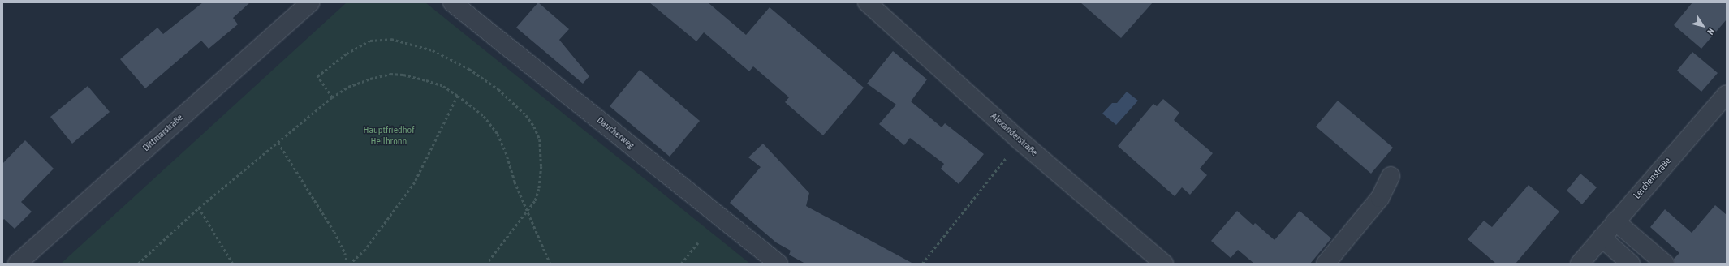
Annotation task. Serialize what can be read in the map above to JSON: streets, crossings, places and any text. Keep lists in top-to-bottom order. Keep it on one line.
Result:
{"streets":{"street":["Dittmarstraße","Daucherweg","Alexanderstraße","Lerchenstraße"]},"parks":["Hauptfriedhof Heilbronn"],"north":"bottom right"}
